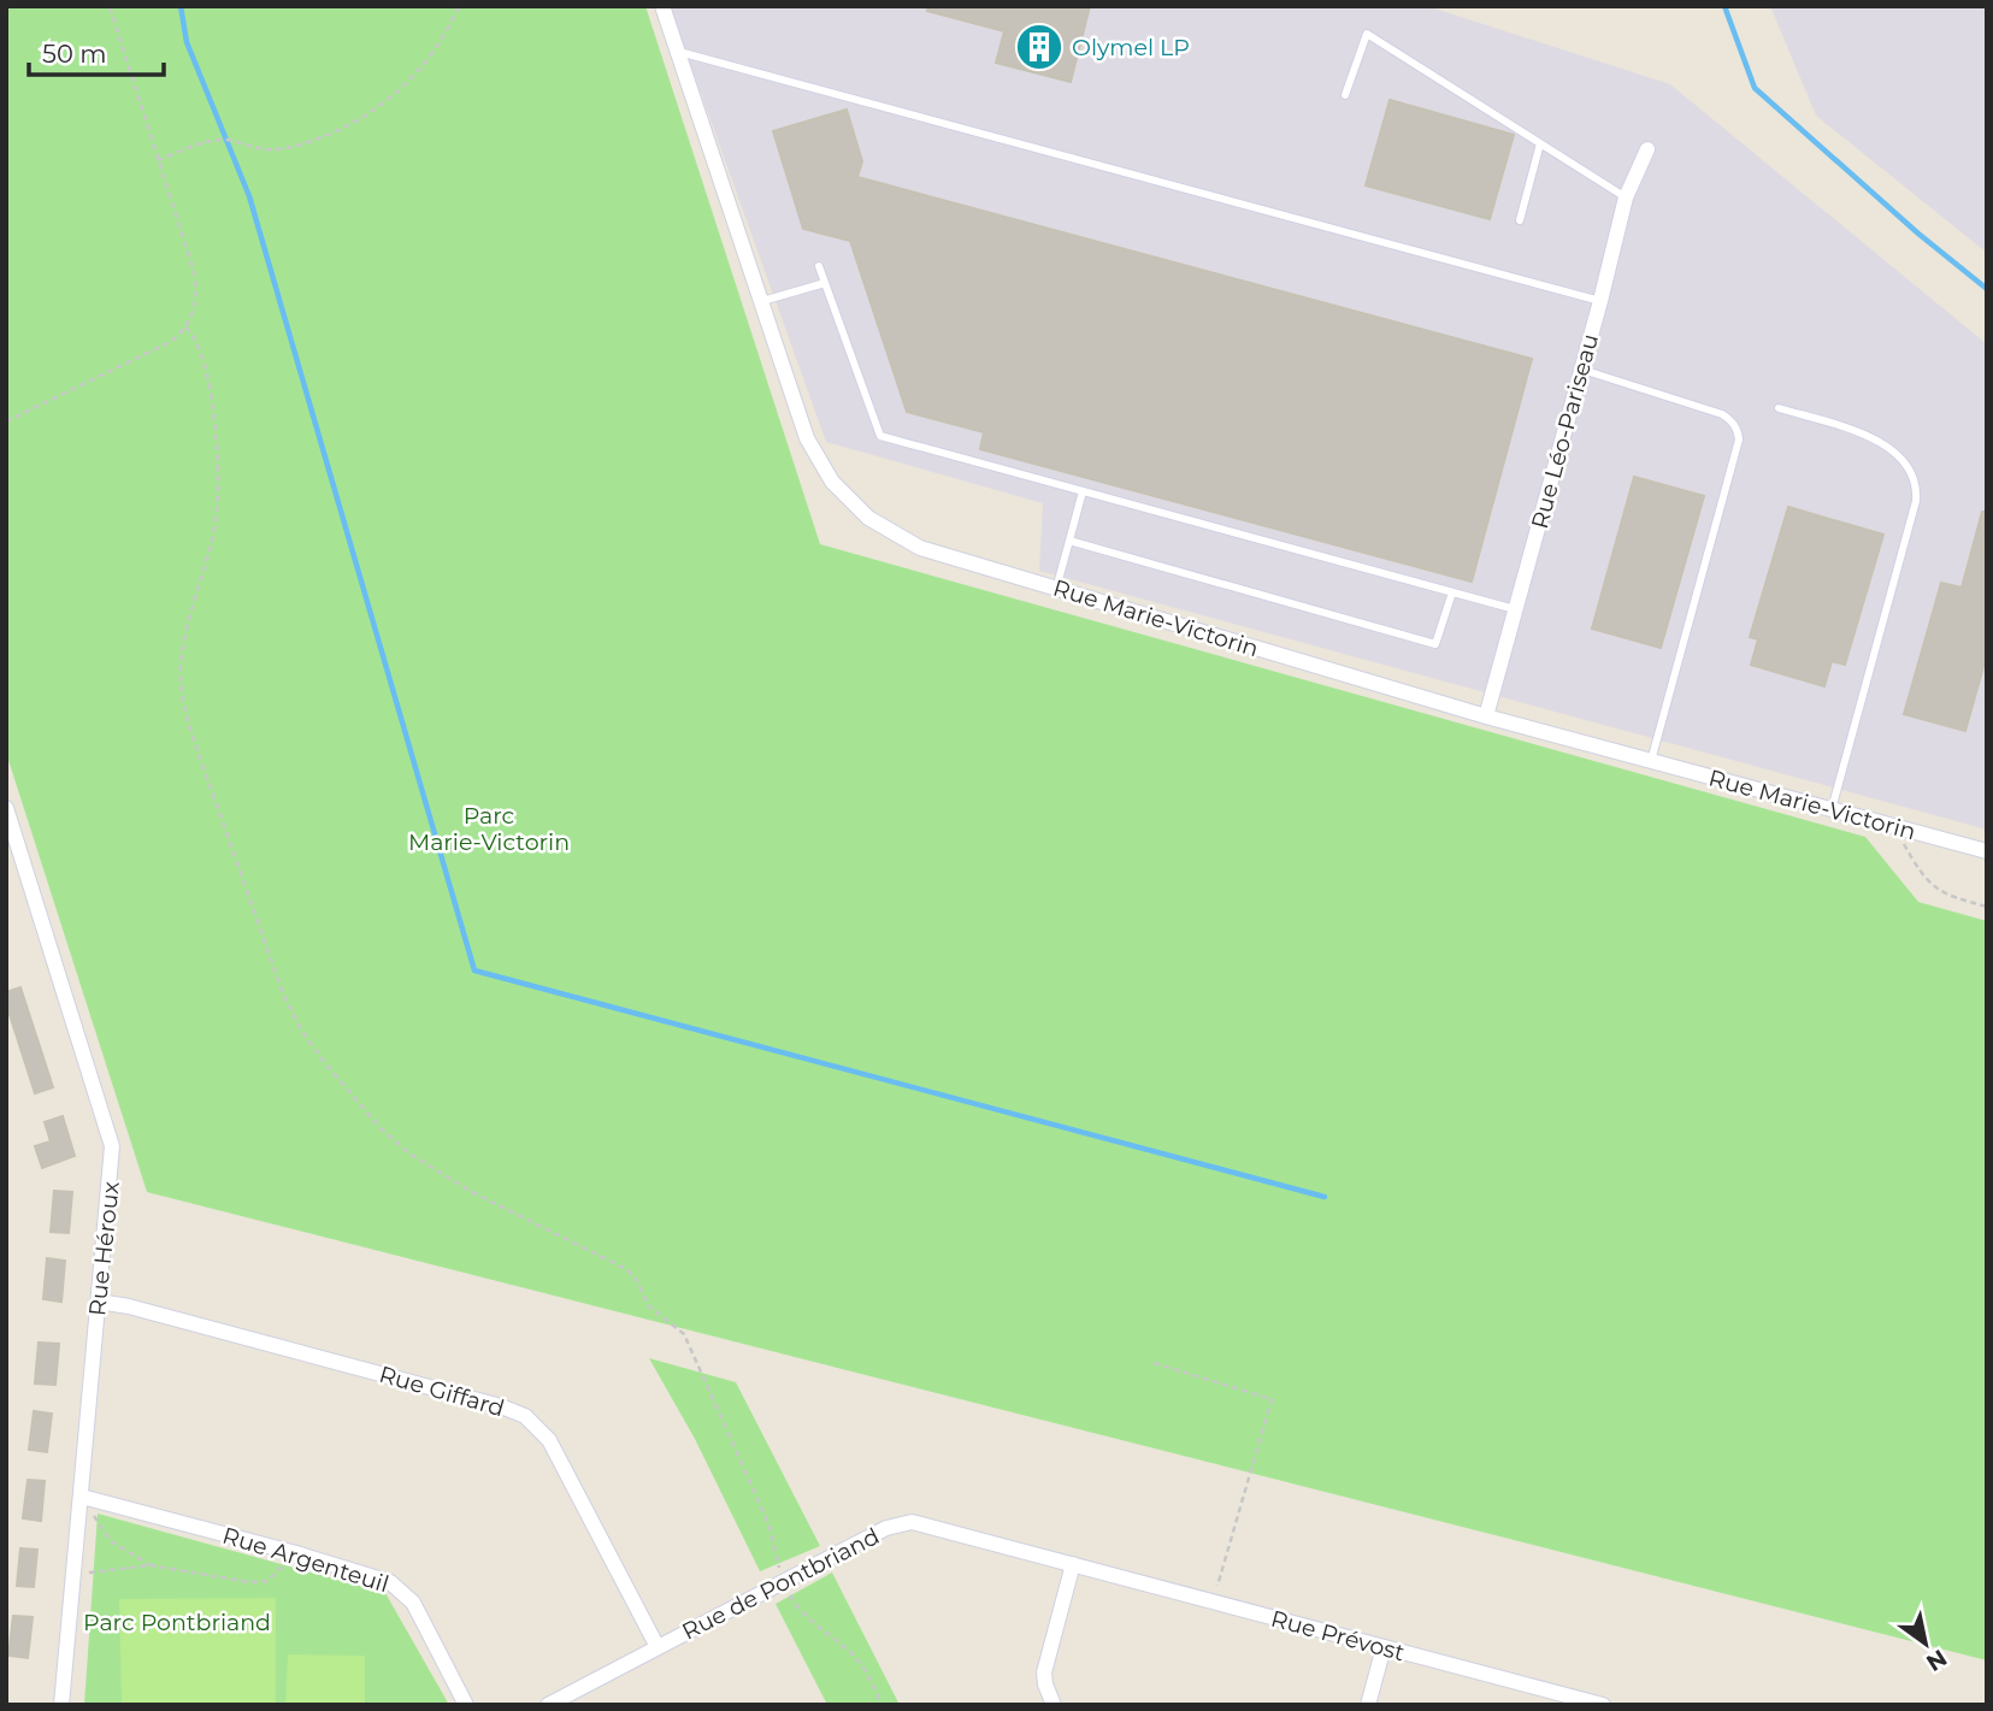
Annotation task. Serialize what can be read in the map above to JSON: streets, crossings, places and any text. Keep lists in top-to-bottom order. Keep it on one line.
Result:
{"streets":{"street":["Rue Léo-Pariseau","Rue Marie-Victorin","Rue Héroux","Rue Giffard","Rue Argenteuil","Rue de Pontbriand","Rue Prévost"]},"crossings":[["Rue Léo-Pariseau","Rue Marie-Victorin"],["Rue Héroux","Rue Giffard"],["Rue Héroux","Rue Argenteuil"],["Rue Giffard","Rue de Pontbriand"],["Rue de Pontbriand","Rue Prévost"]],"parks":["Parc Marie-Victorin","Parc Pontbriand"],"places":{"building":["Olymel LP"]},"scale_bar":"50 m","north":"bottom right"}
